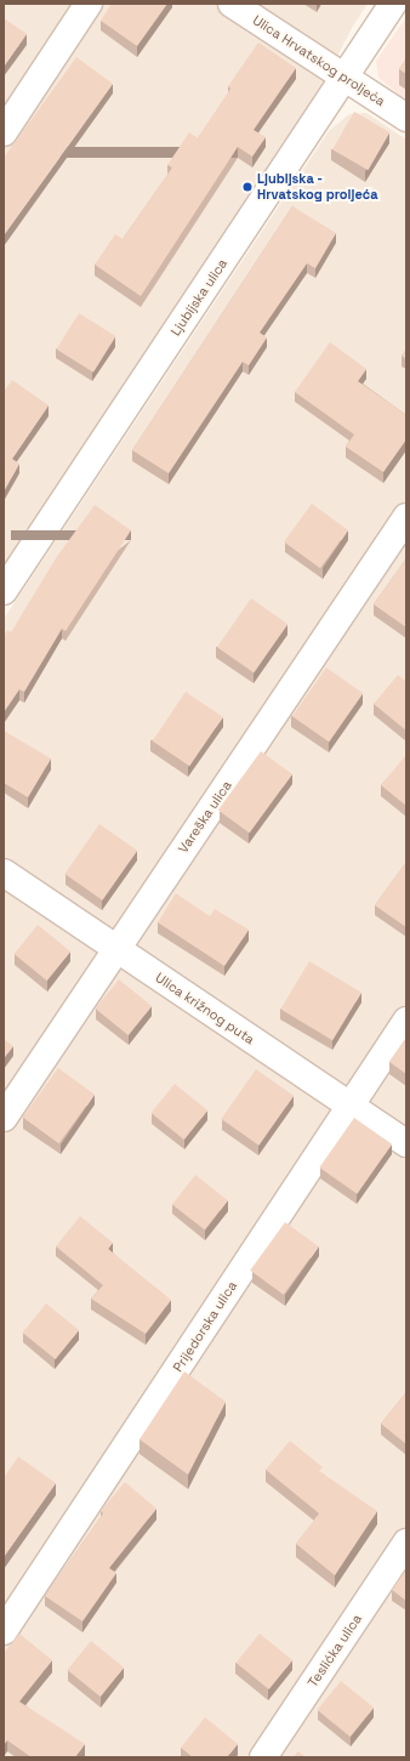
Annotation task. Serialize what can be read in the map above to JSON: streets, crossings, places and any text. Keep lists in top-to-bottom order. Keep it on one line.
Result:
{"streets":{"street":["Ulica Hrvatskog proljeća","Ljubijska ulica","Vareška ulica","Ulica križnog puta","Prijedorska ulica","Teslićka ulica"]},"crossings":[["Ulica Hrvatskog proljeća","Ljubijska ulica"],["Vareška ulica","Ulica križnog puta"],["Ulica križnog puta","Prijedorska ulica"]],"places":["Ljubijska - Hrvatskog proljeća"]}
